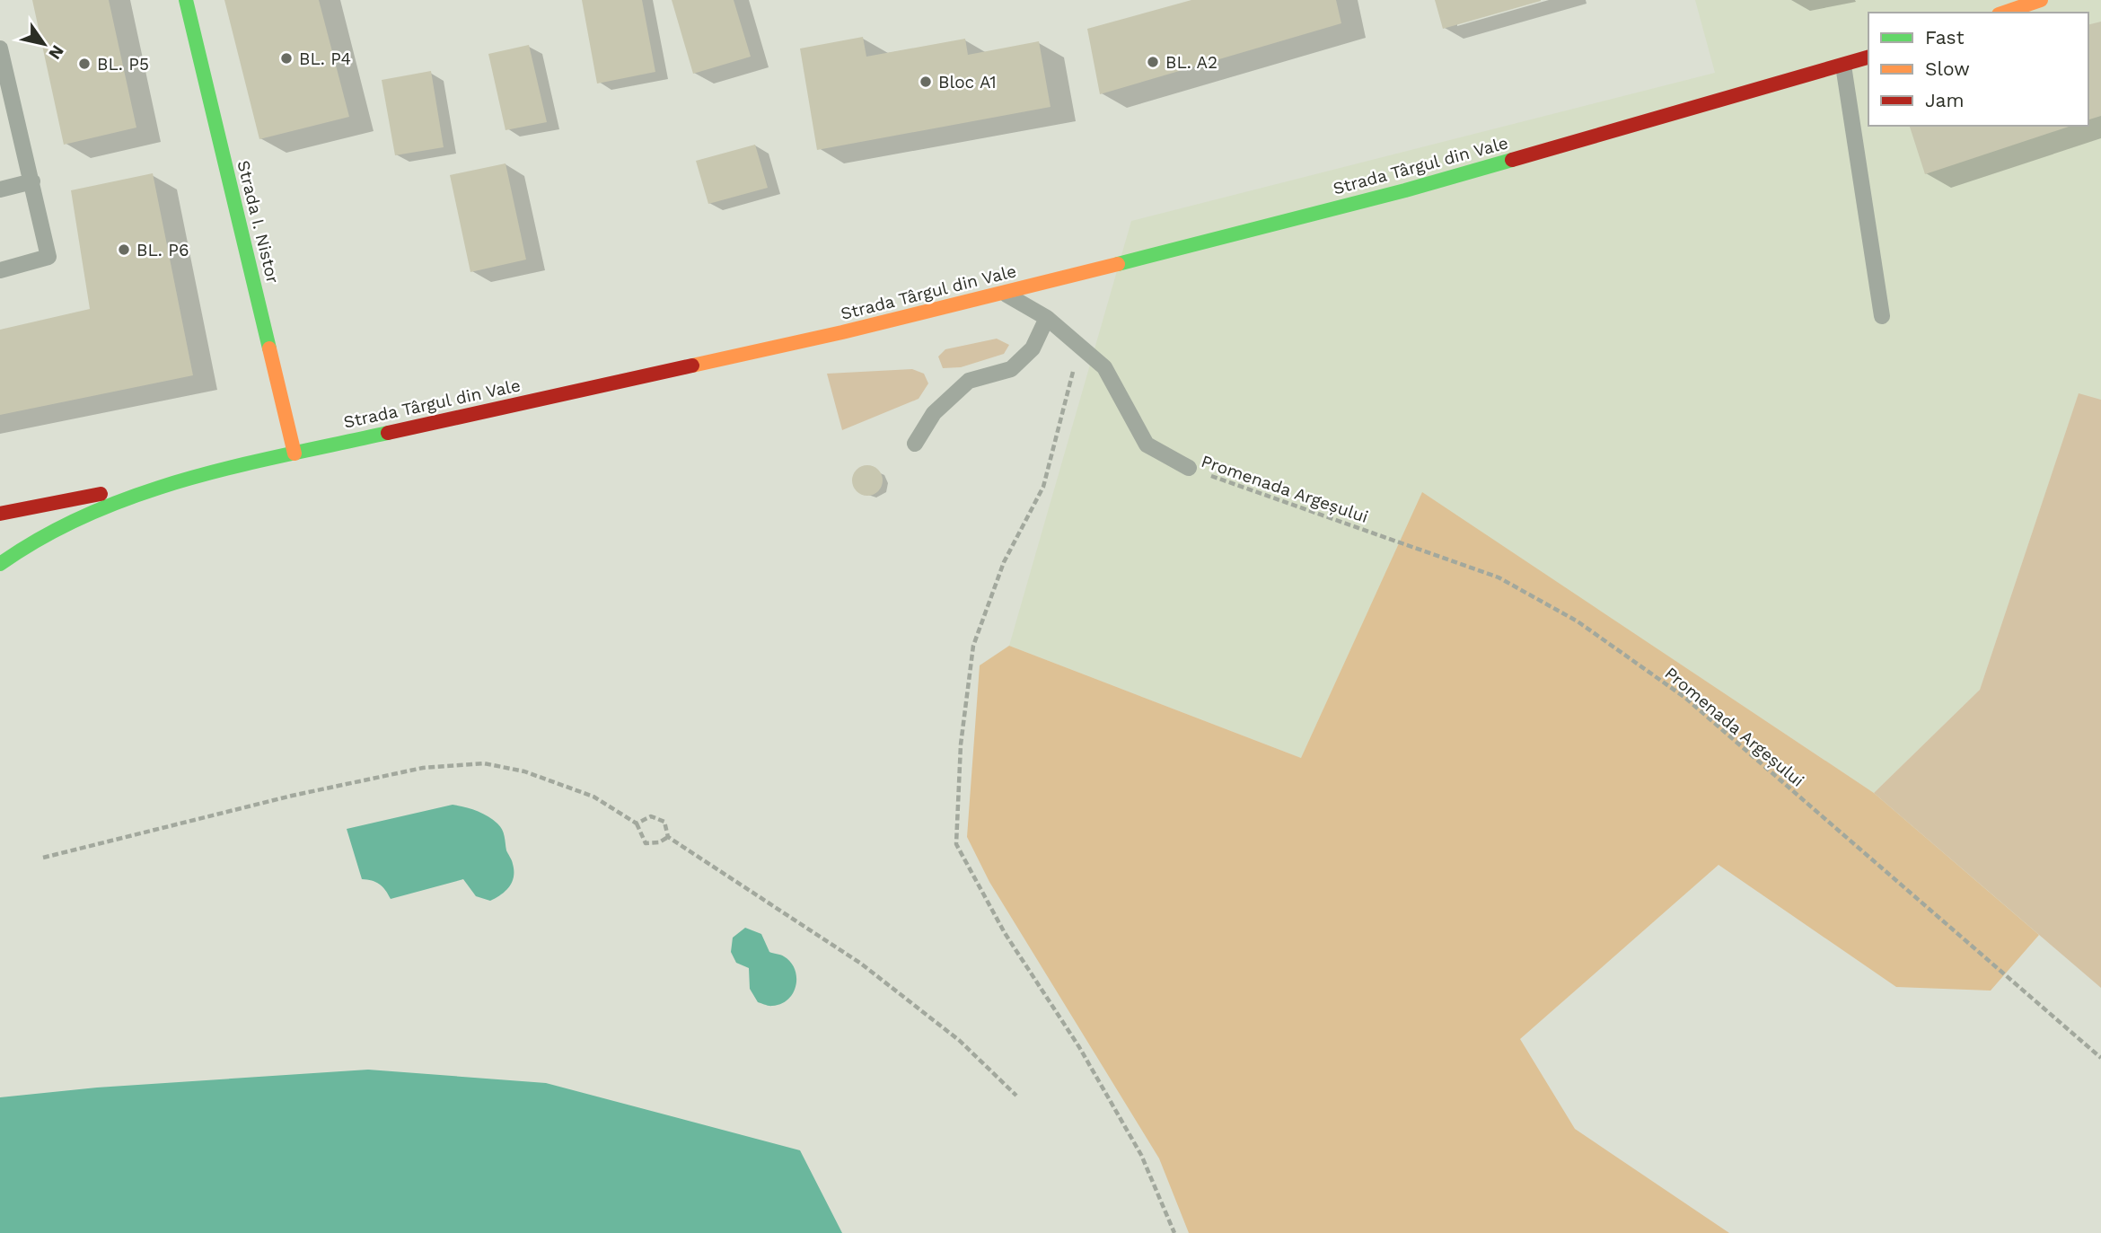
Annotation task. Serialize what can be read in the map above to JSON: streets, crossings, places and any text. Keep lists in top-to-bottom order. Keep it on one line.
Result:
{"streets":{"street":["Strada Târgul din Vale","Strada I. Nistor"],"path":["Promenada Argeșului"]},"crossings":[["Strada Târgul din Vale","Strada I. Nistor"]],"places":["BL. P4","BL. A2","BL. P5","Bloc A1","BL. P6"],"legend":["Fast","Slow","Jam"],"north":"bottom right"}
